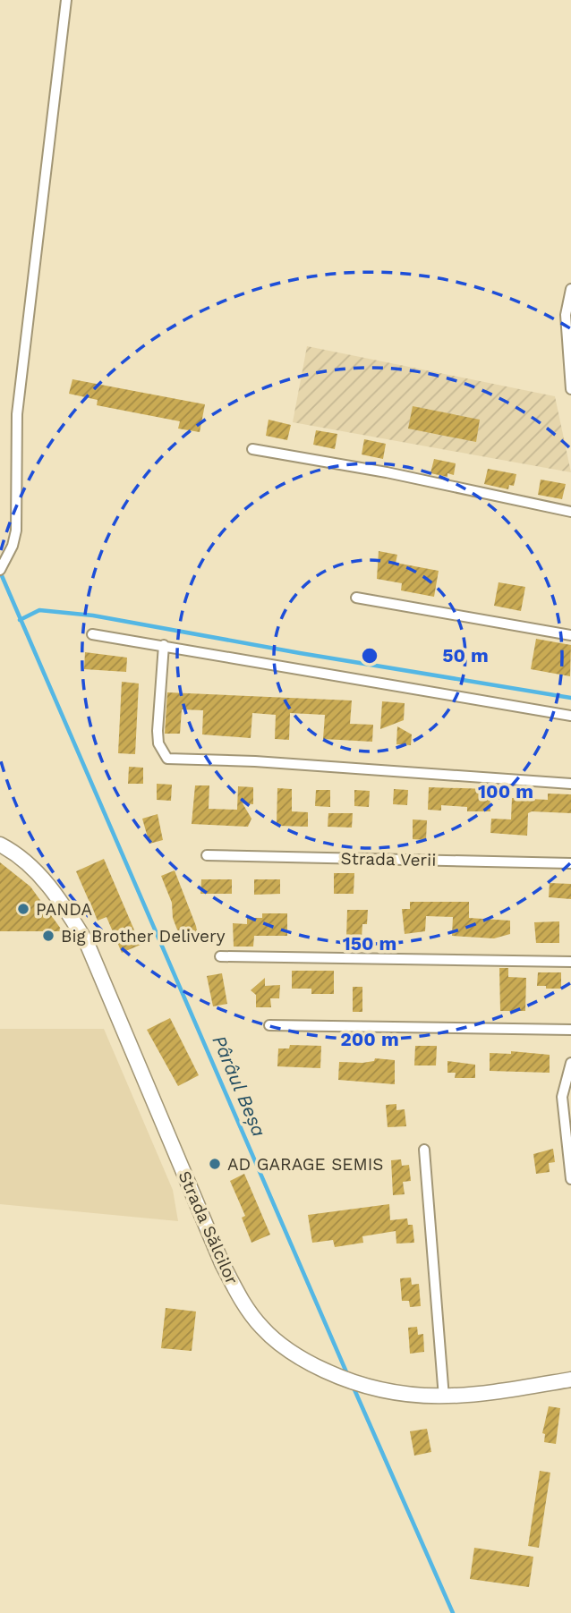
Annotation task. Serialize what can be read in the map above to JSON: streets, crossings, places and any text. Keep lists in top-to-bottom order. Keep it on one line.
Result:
{"streets":{"main road":["Strada Sălcilor"],"street":["Strada Verii"]},"water":["Pârâul Beșa"],"places":["PANDA","Big Brother Delivery","AD GARAGE SEMIS"],"rings":["50 m","100 m","150 m","200 m"]}
